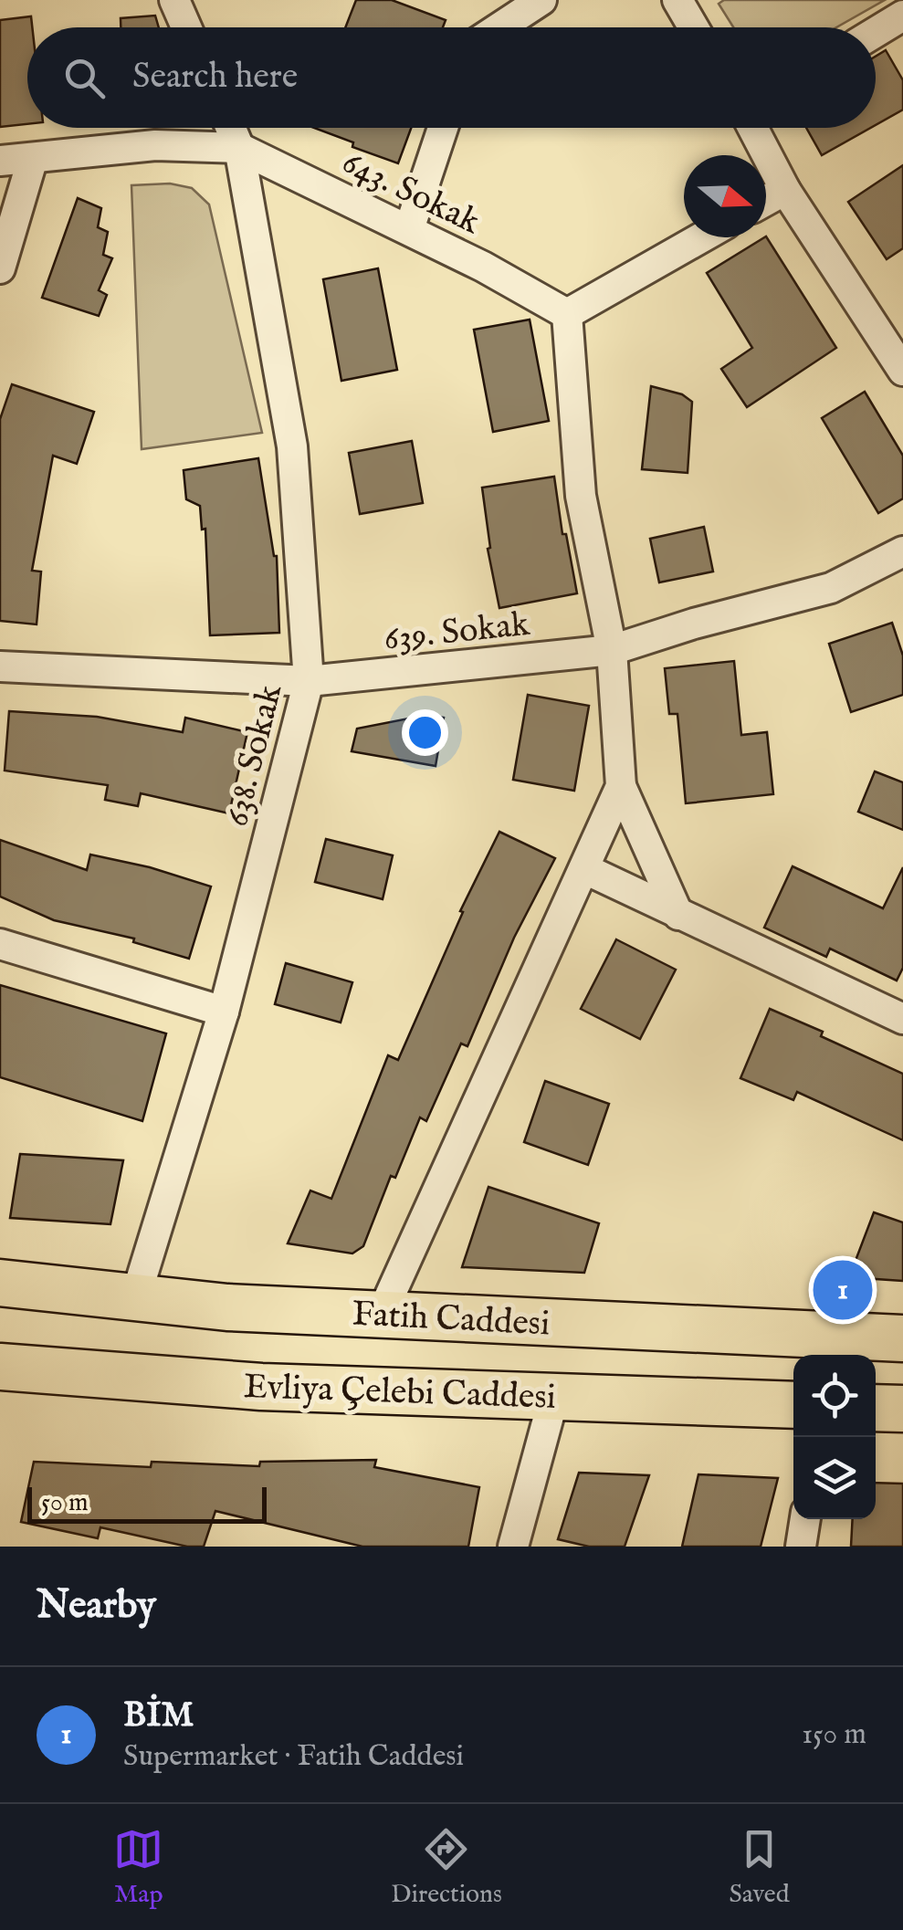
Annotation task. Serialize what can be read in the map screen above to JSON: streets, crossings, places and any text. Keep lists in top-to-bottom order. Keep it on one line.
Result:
{"streets":{"main road":["Fatih Caddesi","Evliya Çelebi Caddesi"],"street":["643. Sokak","639. Sokak","638. Sokak"]},"crossings":[["643. Sokak","638. Sokak"],["639. Sokak","638. Sokak"],["638. Sokak","Fatih Caddesi"]],"scale_bar":"50 m","north":"right","page":{"search":"Search here","pins":"1","scale":"50 m","heading":"Nearby","list":[{"mark":"1","name":"BİM","note":"Supermarket · Fatih Caddesi","value":"150 m"}],"nav":["Map","Directions","Saved"]}}
